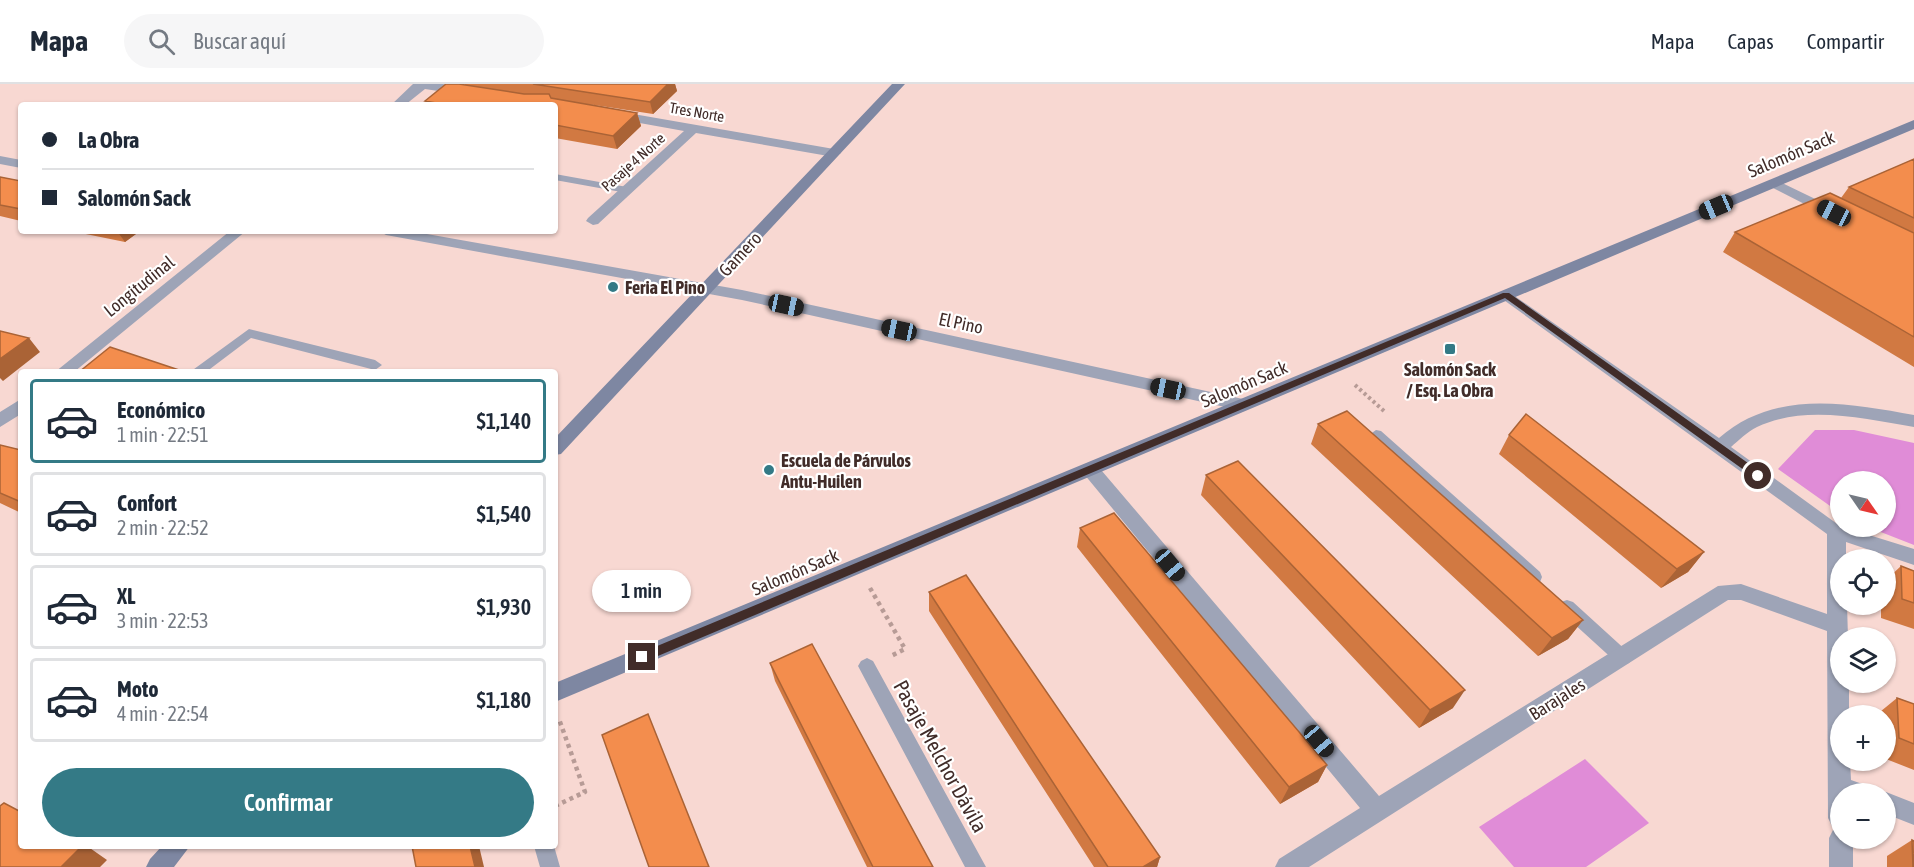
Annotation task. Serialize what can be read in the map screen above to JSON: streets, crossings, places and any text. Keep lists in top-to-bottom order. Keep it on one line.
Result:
{"streets":{"main road":["Salomón Sack","Gamero"],"street":["Tres Norte","Pasaje 4 Norte","Longitudinal","El Pino","Barajales"],"lane":["Pasaje Melchor Dávila"]},"crossings":[["Tres Norte","Pasaje 4 Norte"],["Tres Norte","Gamero"],["Salomón Sack","El Pino"],["Gamero","El Pino"]],"places":{"other":["Feria El Pino","Escuela de Párvulos Antu-Huilen"],"transit":["Salomón Sack / Esq. La Obra"]},"north":"bottom right","page":{"header":"Mapa","search":"Buscar aquí","nav":["Mapa","Capas","Compartir"],"banner":["La Obra","Salomón Sack"],"list":[{"name":"Económico","note":"1 min · 22:51","value":"$1,140"},{"name":"Confort","note":"2 min · 22:52","value":"$1,540"},{"name":"XL","note":"3 min · 22:53","value":"$1,930"},{"name":"Moto","note":"4 min · 22:54","value":"$1,180"}],"map_buttons":["+","−"],"bubble":"1 min","buttons":"Confirmar"}}
